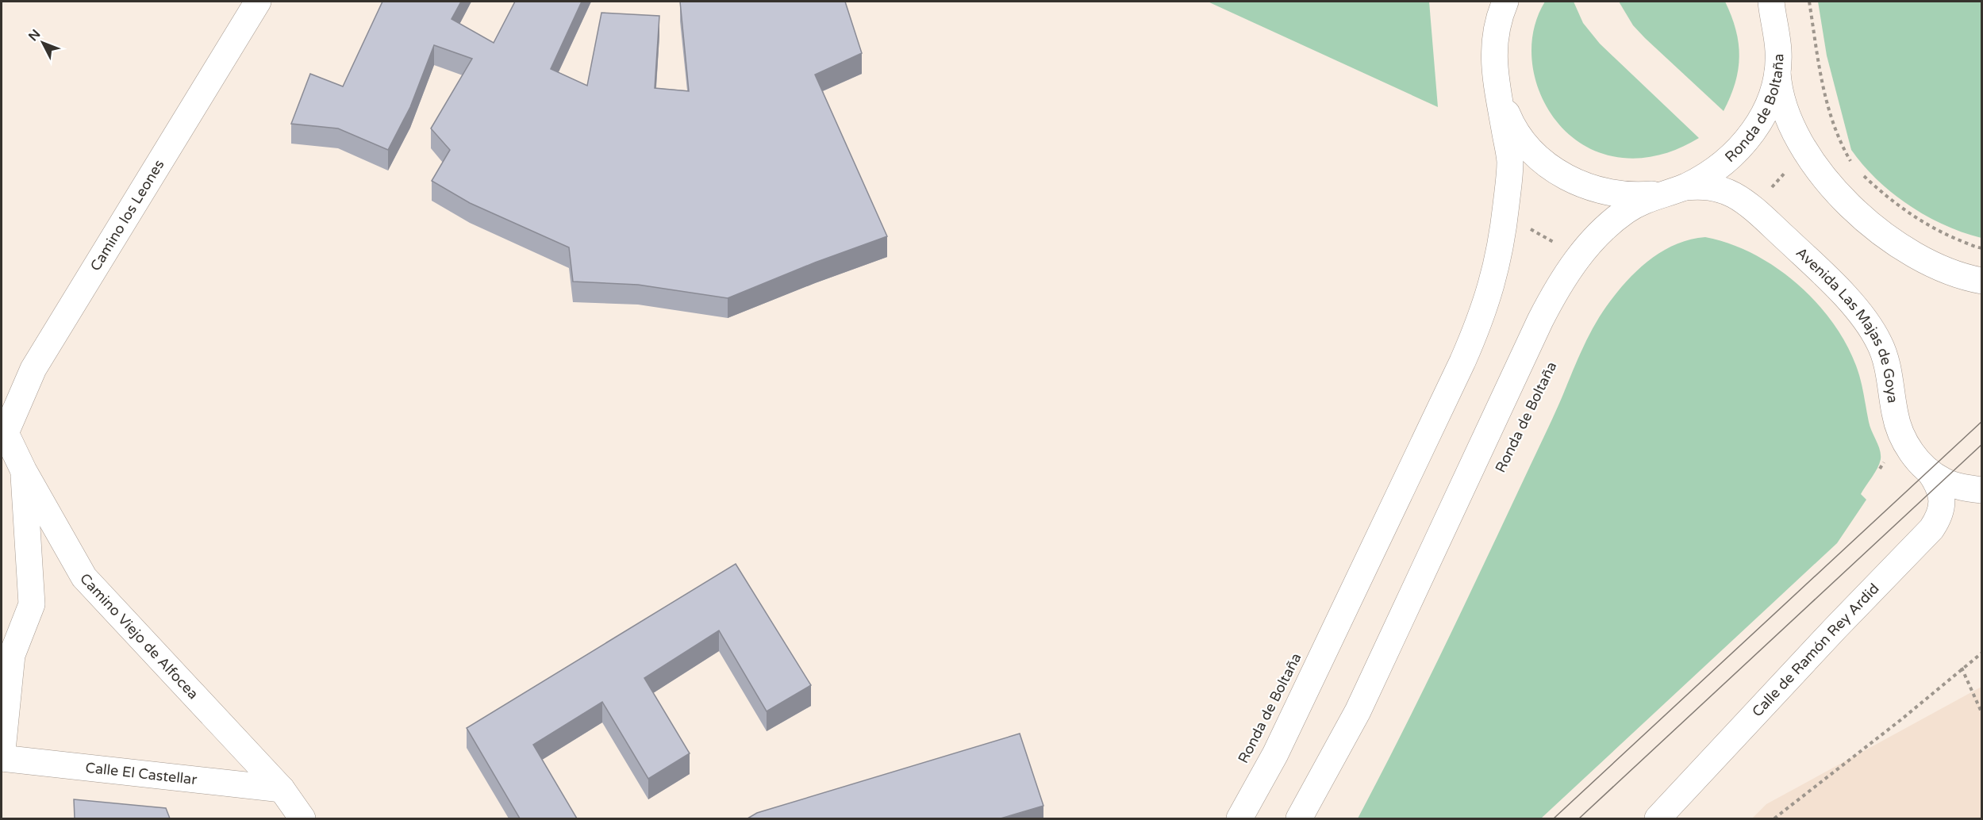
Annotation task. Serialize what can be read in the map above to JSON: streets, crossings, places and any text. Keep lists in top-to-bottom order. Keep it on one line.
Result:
{"streets":{"street":["Ronda de Boltaña","Camino los Leones","Avenida Las Majas de Goya","Camino Viejo de Alfocea","Calle de Ramón Rey Ardid","Calle El Castellar"]},"crossings":[["Ronda de Boltaña","Avenida Las Majas de Goya"],["Camino los Leones","Camino Viejo de Alfocea"],["Avenida Las Majas de Goya","Calle de Ramón Rey Ardid"],["Camino Viejo de Alfocea","Calle El Castellar"]],"north":"top left"}
